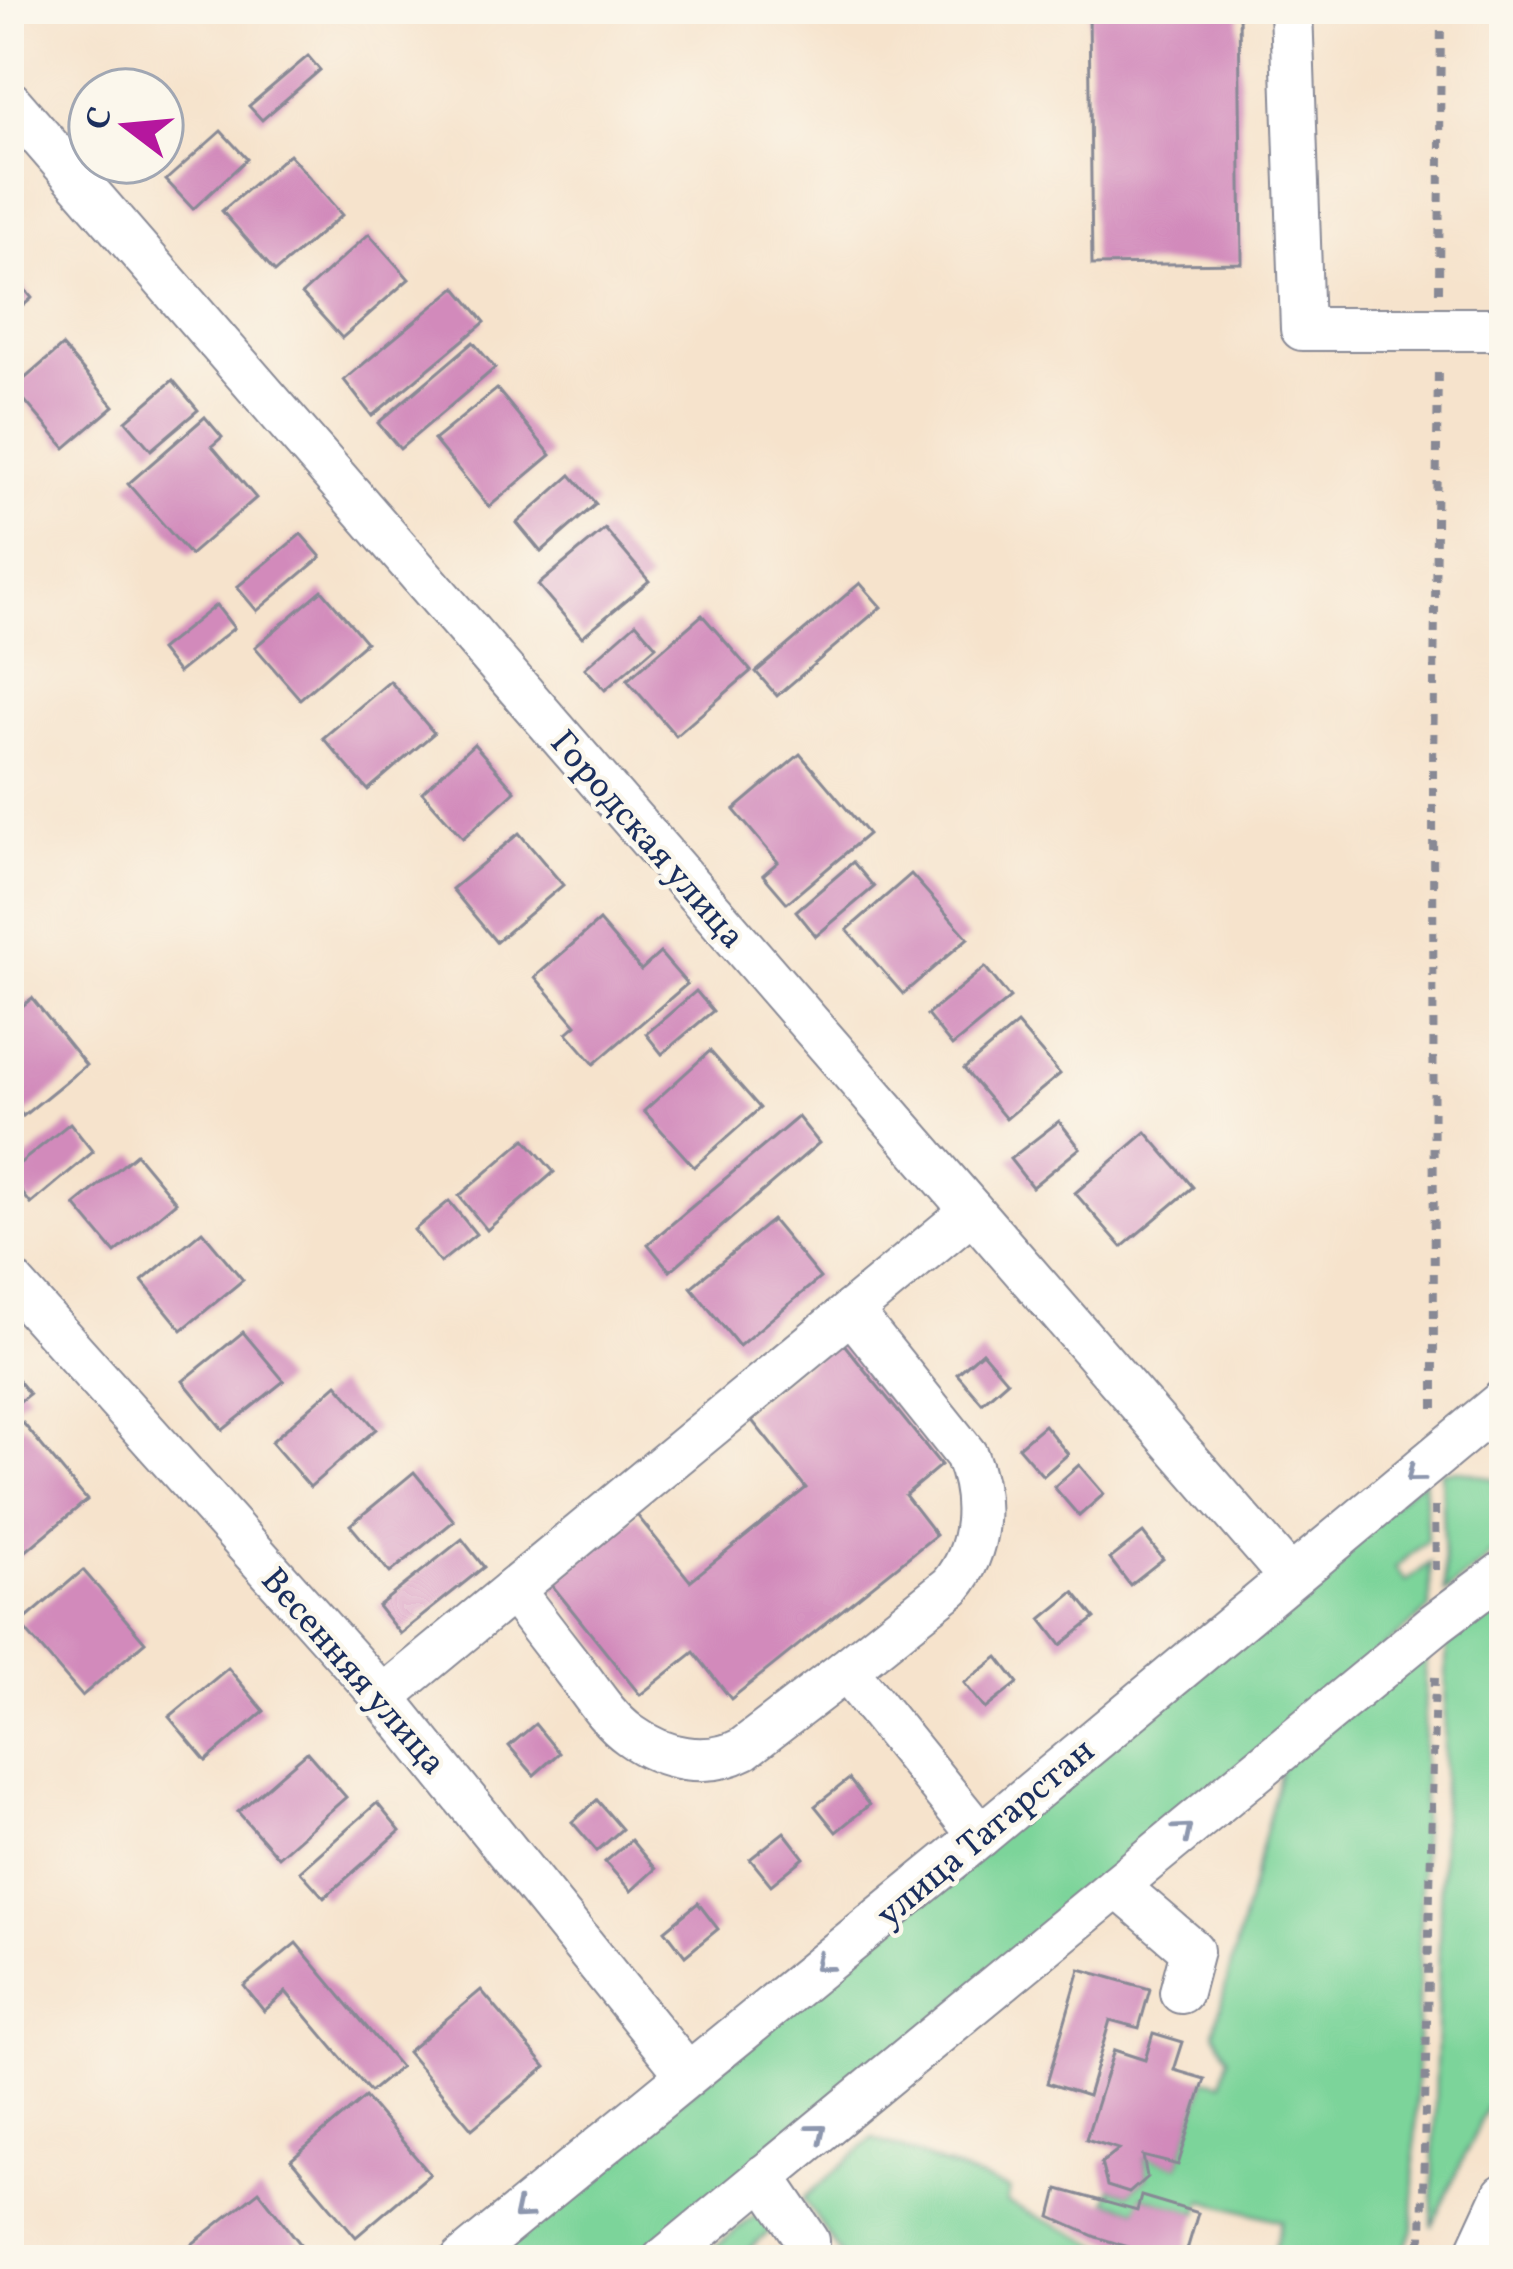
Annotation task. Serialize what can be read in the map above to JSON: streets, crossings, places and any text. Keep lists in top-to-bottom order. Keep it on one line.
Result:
{"streets":{"street":["Городская улица","Весенняя улица","улица Татарстан"]},"crossings":[["Городская улица","улица Татарстан"],["Весенняя улица","улица Татарстан"]],"north":"left"}
